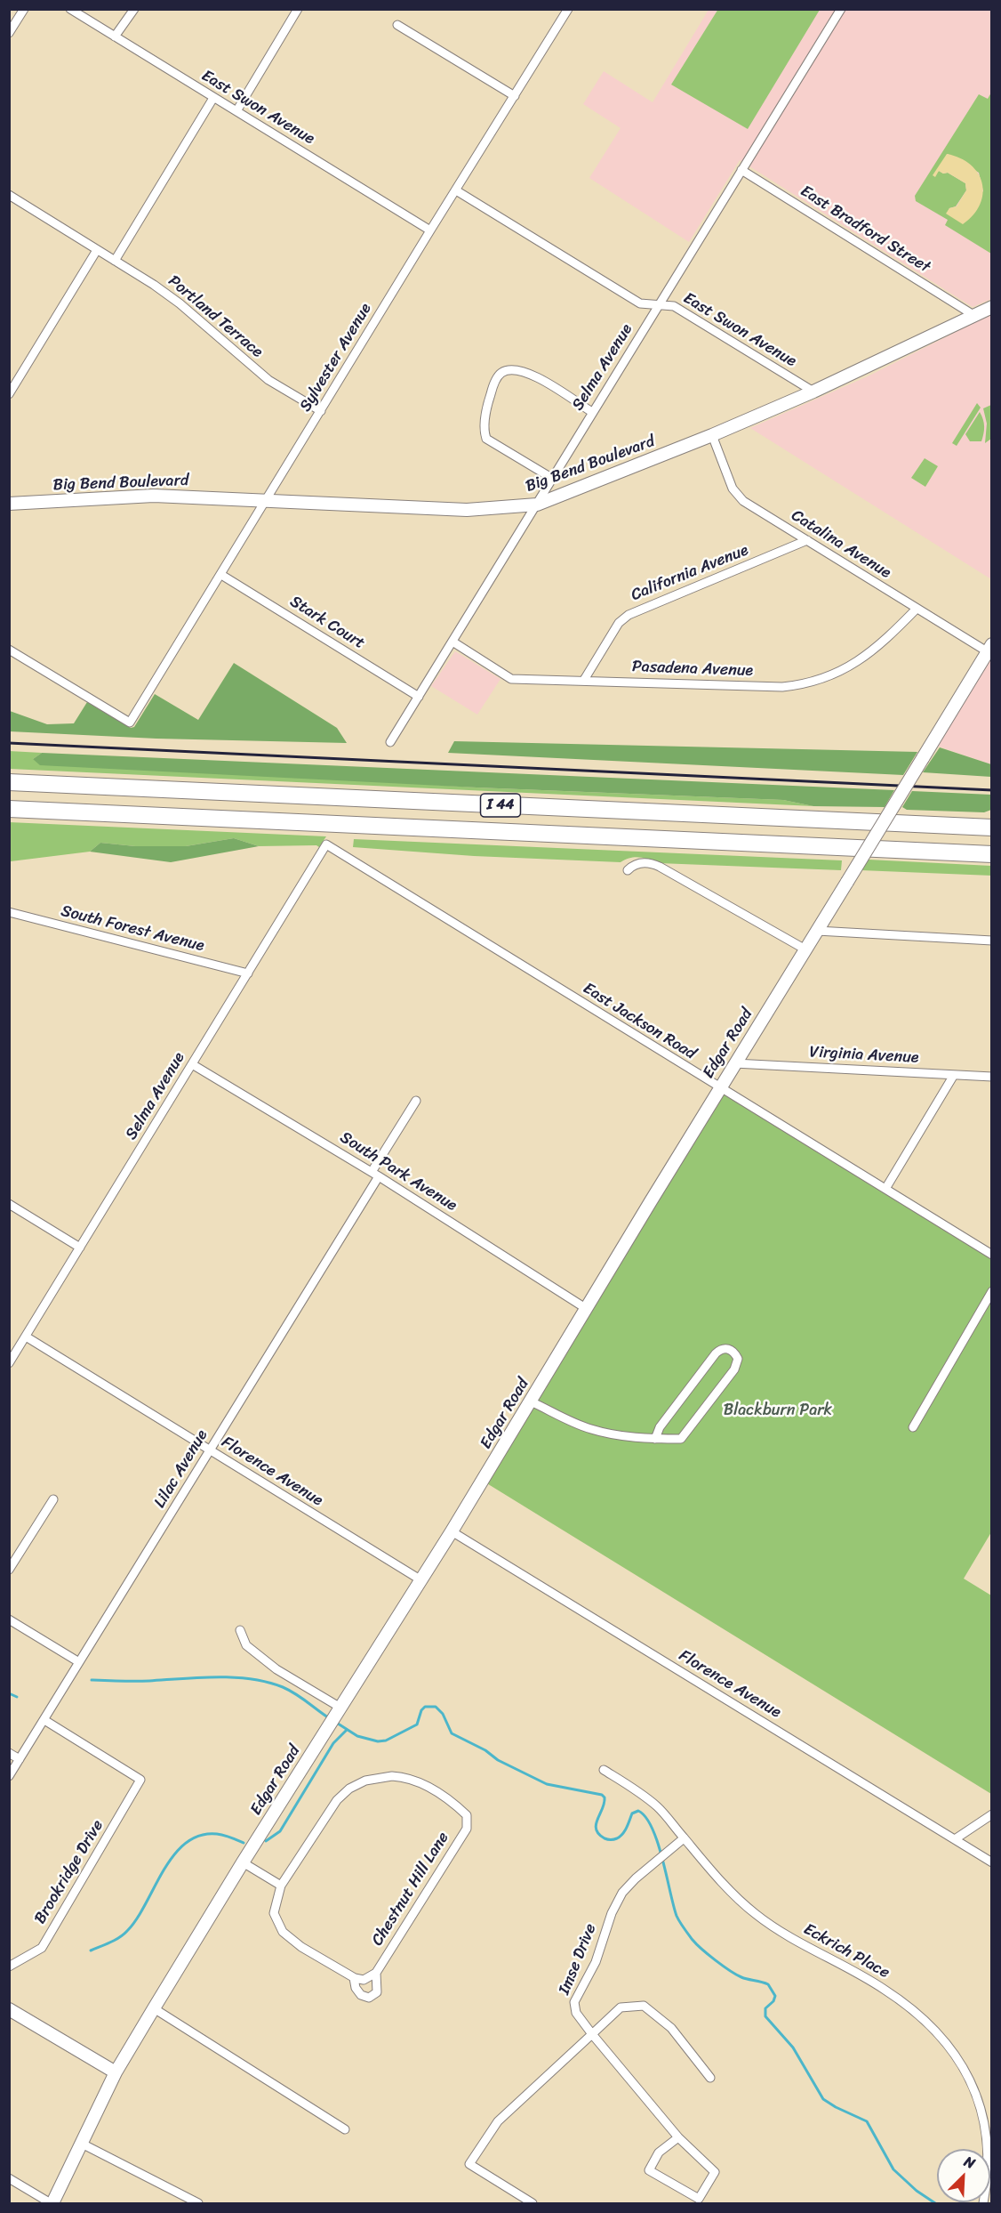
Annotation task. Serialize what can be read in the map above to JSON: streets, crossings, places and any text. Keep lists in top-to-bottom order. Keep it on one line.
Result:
{"streets":{"highway":["I 44"],"street":["East Swon Avenue","East Bradford Street","Portland Terrace","Sylvester Avenue","Selma Avenue","Big Bend Boulevard","Catalina Avenue","California Avenue","Stark Court","Pasadena Avenue","South Forest Avenue","East Jackson Road","Edgar Road","Virginia Avenue","South Park Avenue","Lilac Avenue","Florence Avenue","Brookridge Drive","Chestnut Hill Lane","Eckrich Place","Imse Drive"]},"crossings":[["East Swon Avenue","Sylvester Avenue"],["East Swon Avenue","Selma Avenue"],["East Swon Avenue","Big Bend Boulevard"],["East Bradford Street","Selma Avenue"],["East Bradford Street","Big Bend Boulevard"],["Portland Terrace","Sylvester Avenue"],["Sylvester Avenue","Big Bend Boulevard"],["Sylvester Avenue","Stark Court"],["Selma Avenue","Big Bend Boulevard"],["Selma Avenue","Stark Court"],["Selma Avenue","Pasadena Avenue"],["Selma Avenue","South Forest Avenue"],["Selma Avenue","East Jackson Road"],["Selma Avenue","South Park Avenue"],["Selma Avenue","Florence Avenue"],["Big Bend Boulevard","Catalina Avenue"],["Catalina Avenue","California Avenue"],["Catalina Avenue","Pasadena Avenue"],["Catalina Avenue","Edgar Road"],["California Avenue","Pasadena Avenue"],["East Jackson Road","Edgar Road"],["Edgar Road","Virginia Avenue"],["Edgar Road","South Park Avenue"],["Edgar Road","Florence Avenue"],["South Park Avenue","Lilac Avenue"],["Lilac Avenue","Florence Avenue"],["Lilac Avenue","Brookridge Drive"],["Eckrich Place","Imse Drive"]],"parks":["Blackburn Park"],"north":"top right"}
